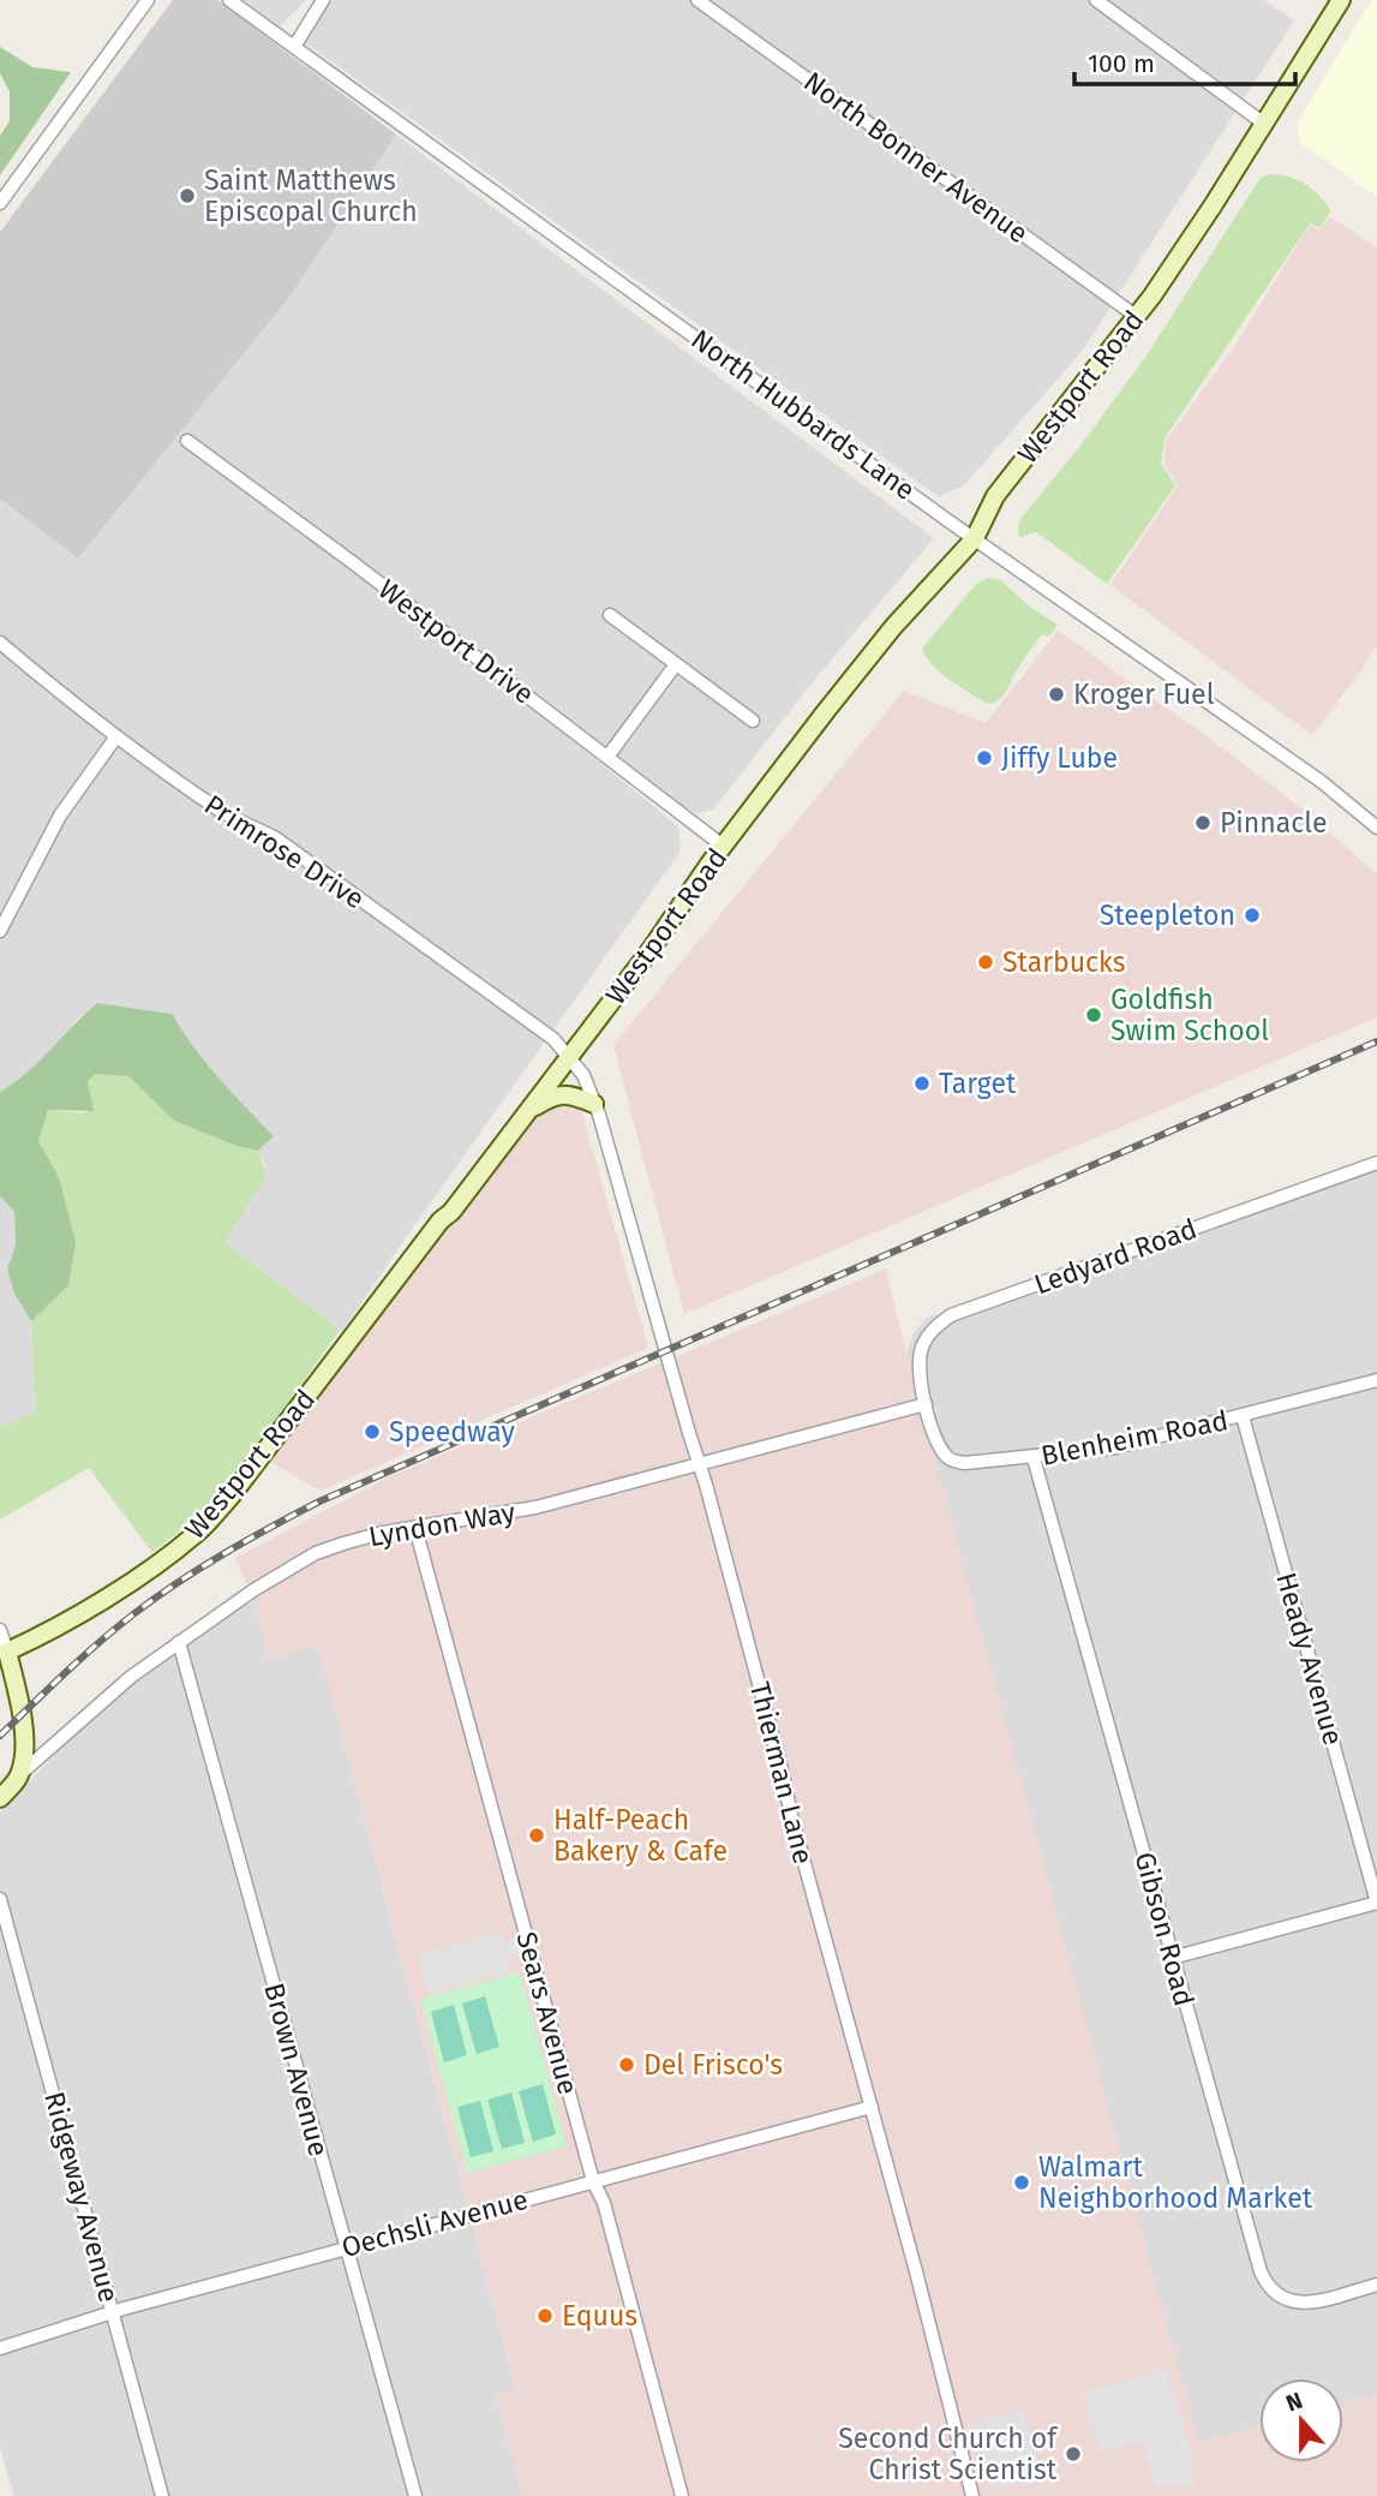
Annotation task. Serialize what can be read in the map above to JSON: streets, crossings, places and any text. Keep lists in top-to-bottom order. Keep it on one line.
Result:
{"streets":{"main road":["Westport Road"],"street":["North Bonner Avenue","North Hubbards Lane","Westport Drive","Primrose Drive","Ledyard Road","Blenheim Road","Lyndon Way","Heady Avenue","Thierman Lane","Gibson Road","Sears Avenue","Brown Avenue","Ridgeway Avenue","Oechsli Avenue"]},"crossings":[["North Bonner Avenue","Westport Road"],["Westport Road","North Hubbards Lane"],["Westport Road","Westport Drive"],["Westport Road","Primrose Drive"],["Westport Road","Thierman Lane"],["Primrose Drive","Thierman Lane"],["Ledyard Road","Blenheim Road"],["Ledyard Road","Lyndon Way"],["Blenheim Road","Lyndon Way"],["Blenheim Road","Heady Avenue"],["Blenheim Road","Gibson Road"],["Lyndon Way","Thierman Lane"],["Lyndon Way","Sears Avenue"],["Lyndon Way","Brown Avenue"],["Thierman Lane","Oechsli Avenue"],["Sears Avenue","Oechsli Avenue"],["Brown Avenue","Oechsli Avenue"],["Ridgeway Avenue","Oechsli Avenue"]],"places":["Saint Matthews Episcopal Church","Kroger Fuel","Jiffy Lube","Pinnacle","Steepleton","Starbucks","Goldfish Swim School","Target","Speedway","Half-Peach Bakery & Cafe","Del Frisco's","Walmart Neighborhood Market","Equus","Second Church of Christ Scientist"],"scale_bar":"100 m","north":"top"}
